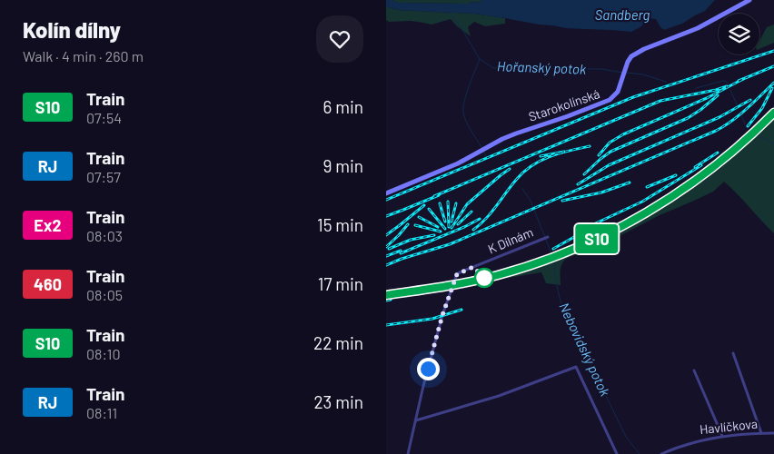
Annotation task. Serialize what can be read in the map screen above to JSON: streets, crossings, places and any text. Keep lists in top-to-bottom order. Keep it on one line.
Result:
{"streets":{"street":["Starokolínská","K Dílnám","Havlíčkova"]},"water":["Sandberg","Hořanský potok","Nebovidský potok"],"page":{"heading":["Kolín dílny","Walk · 4 min · 260 m"],"on_map":"S10","list":[{"mark":"S10","name":"Train","note":"07:54","value":"6 min"},{"mark":"RJ","name":"Train","note":"07:57","value":"9 min"},{"mark":"Ex2","name":"Train","note":"08:03","value":"15 min"},{"mark":"460","name":"Train","note":"08:05","value":"17 min"},{"mark":"S10","name":"Train","note":"08:10","value":"22 min"},{"mark":"RJ","name":"Train","note":"08:11","value":"23 min"}]}}
